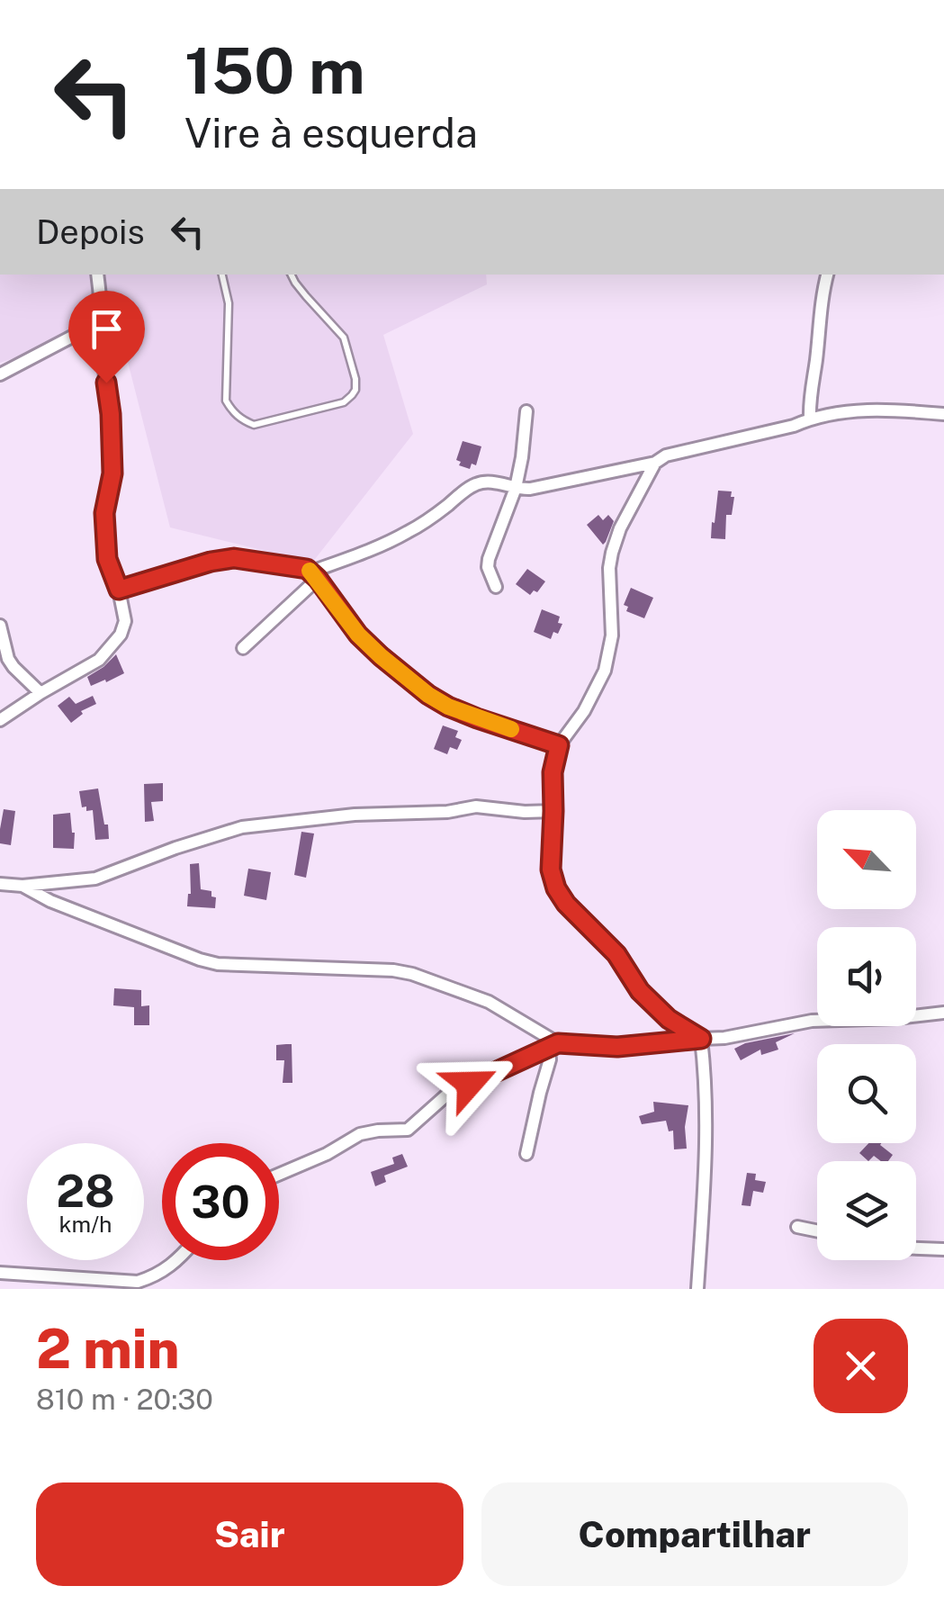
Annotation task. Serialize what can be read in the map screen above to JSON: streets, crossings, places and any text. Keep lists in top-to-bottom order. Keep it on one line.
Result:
{"north":"top left","page":{"turn":["150 m","Vire à esquerda"],"then":"Depois","speed":"28 km/h","limit":"30","heading":["2 min","810 m · 20:30"],"buttons":["Sair","Compartilhar"]}}
